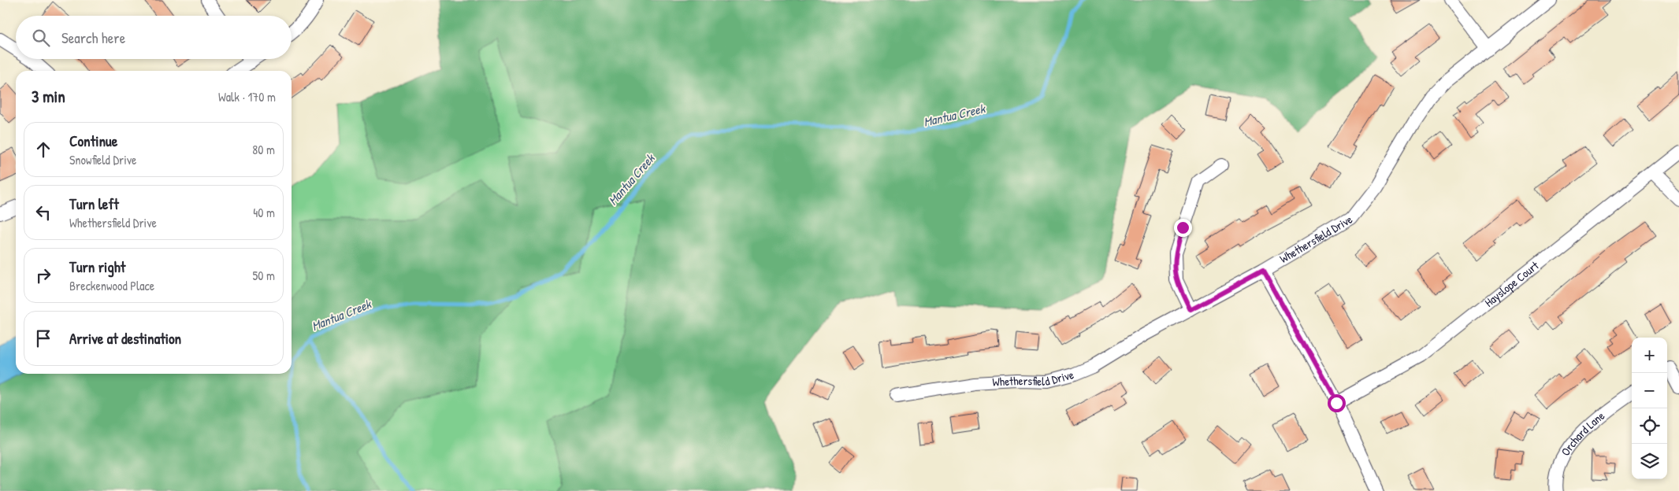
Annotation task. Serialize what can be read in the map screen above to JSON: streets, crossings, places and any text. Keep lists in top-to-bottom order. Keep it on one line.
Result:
{"streets":{"street":["Whethersfield Drive","Hayslope Court","Orchard Lane"]},"water":["Mantua Creek"],"page":{"search":"Search here","heading":["3 min","Walk · 170 m"],"list":[["Continue","Snowfield Drive","80 m"],["Turn left","Whethersfield Drive","40 m"],["Turn right","Breckenwood Place","50 m"],"Arrive at destination"],"map_buttons":["+","−"]}}
